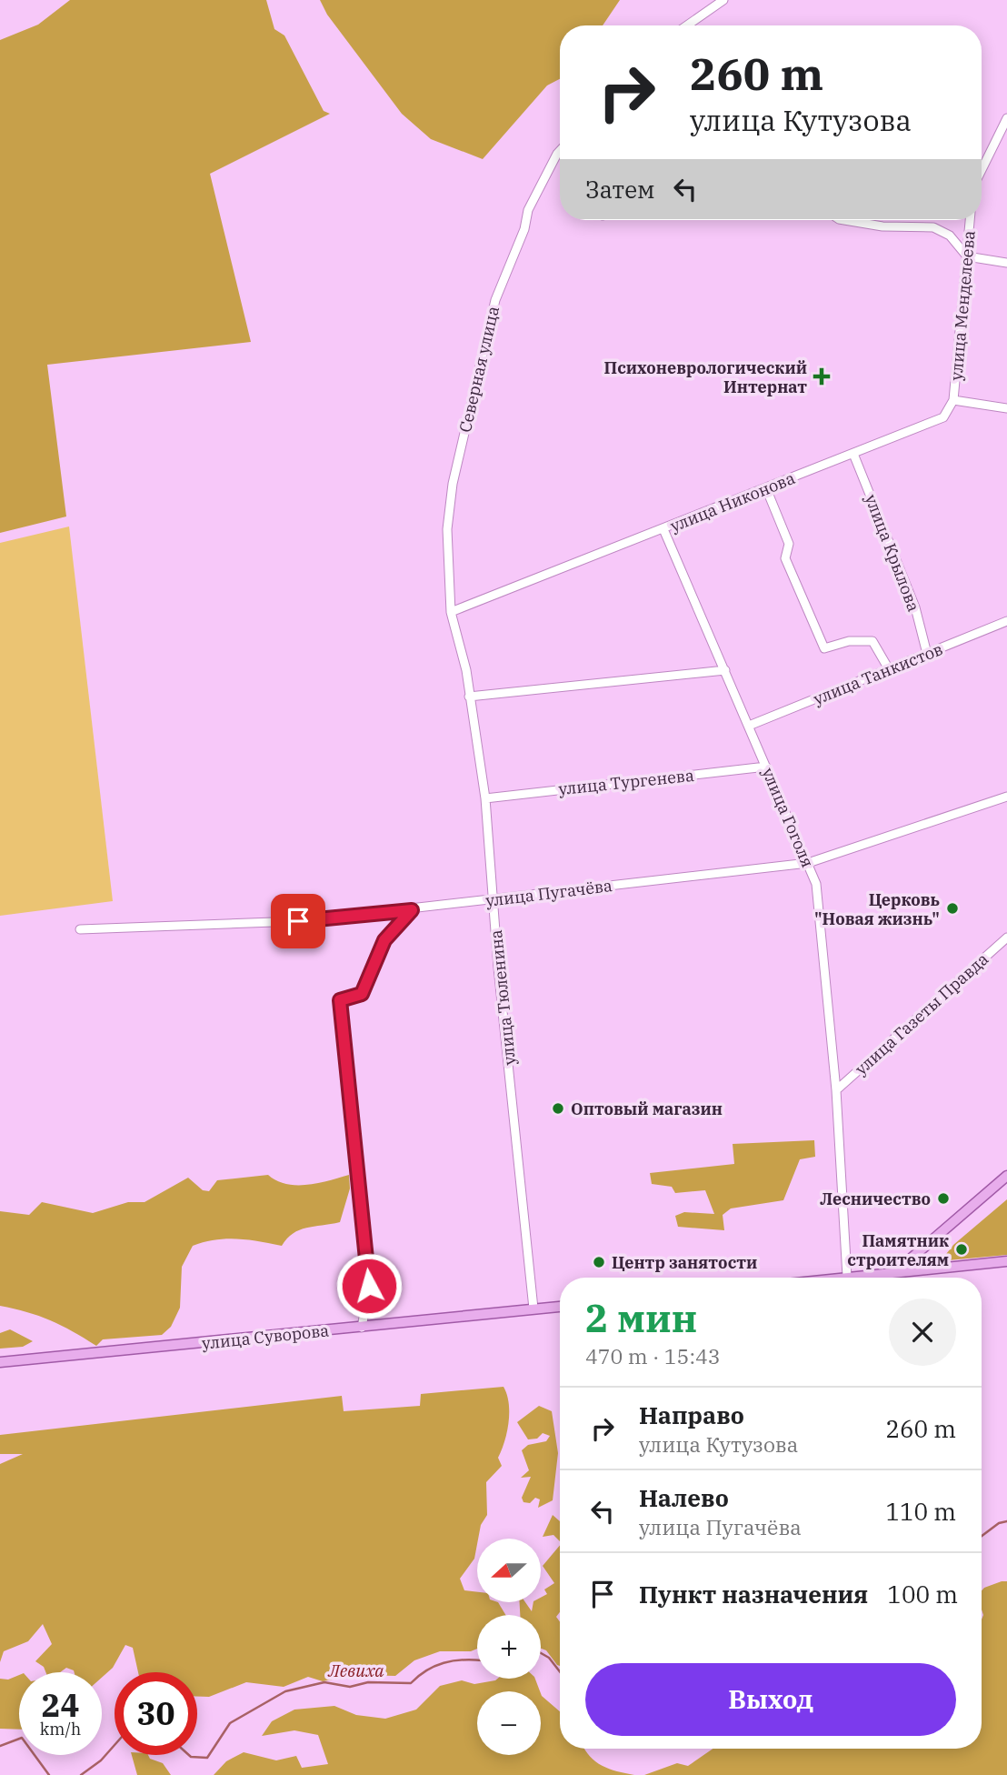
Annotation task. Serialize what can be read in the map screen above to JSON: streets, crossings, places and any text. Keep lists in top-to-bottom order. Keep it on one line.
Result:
{"streets":{"main road":["улица Суворова"],"street":["улица Менделеева","Северная улица","улица Никонова","улица Крылова","улица Танкистов","улица Тургенева","улица Гоголя","улица Пугачёва","улица Тюленина","улица Газеты Правда"]},"crossings":[["улица Менделеева","улица Никонова"],["Северная улица","улица Никонова"],["Северная улица","улица Тюленина"],["улица Никонова","улица Крылова"],["улица Никонова","улица Гоголя"],["улица Никонова","улица Тюленина"],["улица Крылова","улица Танкистов"],["улица Танкистов","улица Гоголя"],["улица Тургенева","улица Гоголя"],["улица Тургенева","улица Тюленина"],["улица Гоголя","улица Пугачёва"],["улица Гоголя","улица Газеты Правда"],["улица Пугачёва","улица Тюленина"],["улица Тюленина","улица Суворова"]],"water":["Левиха"],"places":{"health":["Психоневрологический Интернат"],"other":["Церковь \"Новая жизнь\"","Оптовый магазин","Лесничество","Памятник строителям","Центр занятости"]},"north":"left","page":{"turn":["260 m","улица Кутузова"],"then":"Затем","heading":["2 мин","470 m · 15:43"],"list":[{"name":"Направо","note":"улица Кутузова","value":"260 m"},{"name":"Налево","note":"улица Пугачёва","value":"110 m"},{"name":"Пункт назначения","value":"100 m"}],"map_buttons":["+","−"],"buttons":"Выход","speed":"24 km/h","limit":"30"}}
